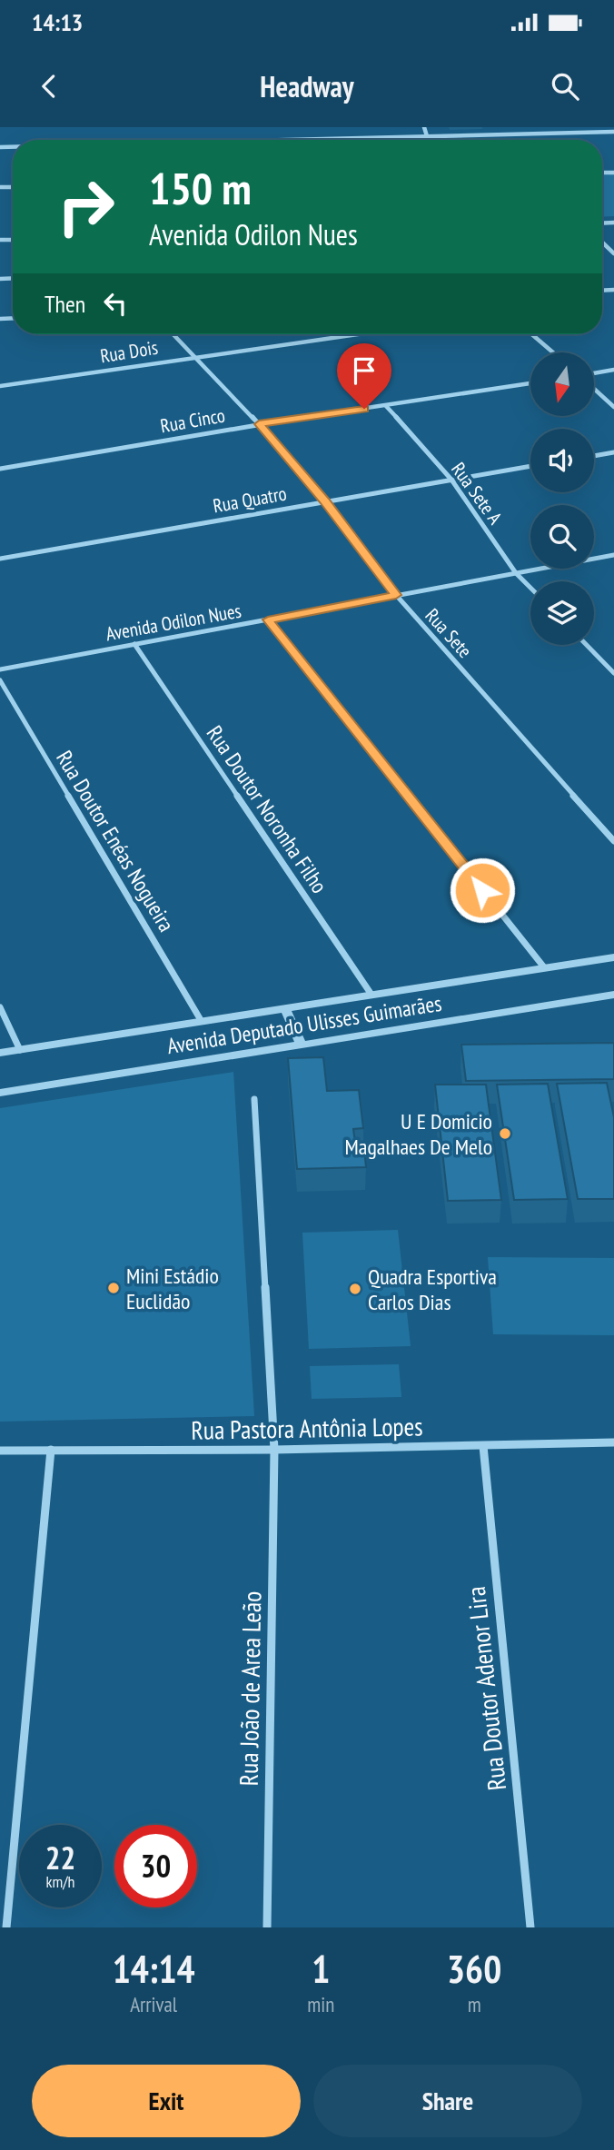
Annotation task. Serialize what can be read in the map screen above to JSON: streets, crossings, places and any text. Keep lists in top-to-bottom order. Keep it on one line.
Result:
{"streets":{"street":["Rua Dois","Rua Cinco","Rua Sete A","Rua Quatro","Avenida Odilon Nues","Rua Sete","Rua Doutor Noronha Filho","Rua Doutor Enéas Nogueira","Avenida Deputado Ulisses Guimarães","Rua Pastora Antônia Lopes","Rua João de Area Leão","Rua Doutor Adenor Lira"]},"crossings":[["Rua Dois","Rua Sete"],["Rua Cinco","Rua Sete A"],["Rua Cinco","Rua Sete"],["Rua Sete A","Rua Quatro"],["Rua Sete A","Avenida Odilon Nues"],["Rua Quatro","Rua Sete"],["Avenida Odilon Nues","Rua Sete"],["Avenida Odilon Nues","Rua Doutor Noronha Filho"],["Rua Doutor Noronha Filho","Avenida Deputado Ulisses Guimarães"],["Rua Doutor Enéas Nogueira","Avenida Deputado Ulisses Guimarães"],["Rua Pastora Antônia Lopes","Rua João de Area Leão"],["Rua Pastora Antônia Lopes","Rua Doutor Adenor Lira"]],"places":["U E Domicio Magalhaes De Melo","Mini Estádio Euclidão","Quadra Esportiva Carlos Dias"],"north":"bottom","page":{"status":"14:13","header":"Headway","turn":["150 m","Avenida Odilon Nues"],"then":"Then","speed":"22 km/h","limit":"30","eta":["14:14","Arrival","1","min","360","m"],"buttons":["Exit","Share"]}}
